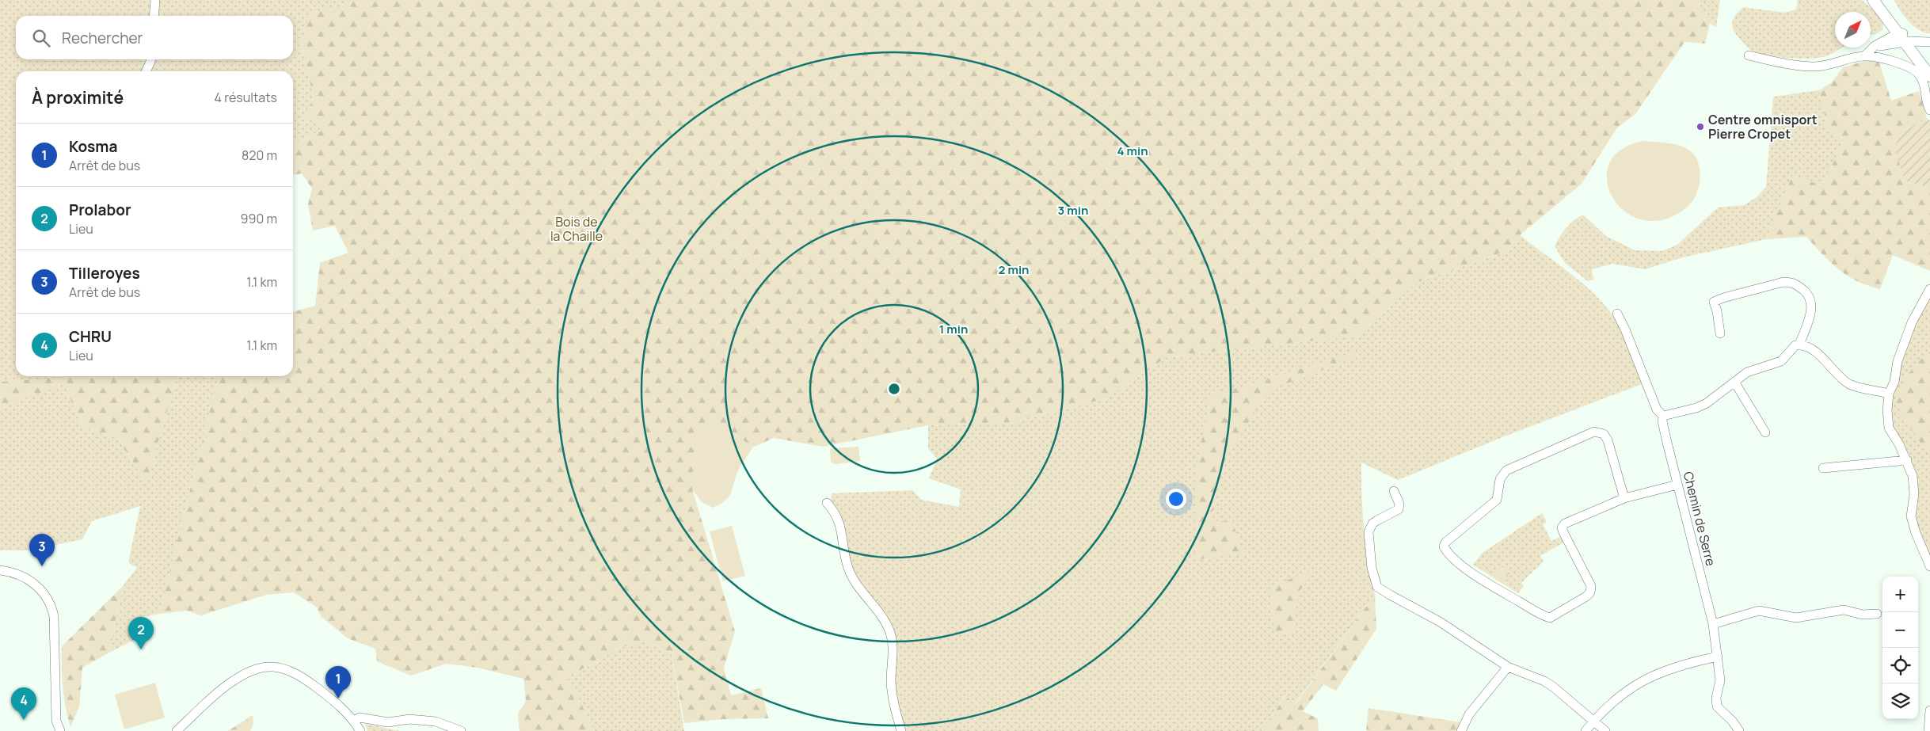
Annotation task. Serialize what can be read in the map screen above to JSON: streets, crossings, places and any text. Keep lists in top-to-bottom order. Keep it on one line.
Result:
{"streets":{"street":["Chemin de Serre"]},"parks":["Bois de la Chaille"],"places":["Centre omnisport Pierre Cropet"],"north":"top right","page":{"search":"Rechercher","heading":["À proximité","4 résultats"],"list":[{"mark":"1","name":"Kosma","note":"Arrêt de bus","value":"820 m"},{"mark":"2","name":"Prolabor","note":"Lieu","value":"990 m"},{"mark":"3","name":"Tilleroyes","note":"Arrêt de bus","value":"1.1 km"},{"mark":"4","name":"CHRU","note":"Lieu","value":"1.1 km"}],"pins":["3","2","1","4"],"map_buttons":["+","−"]},"rings":["4 min","3 min","2 min","1 min"]}
